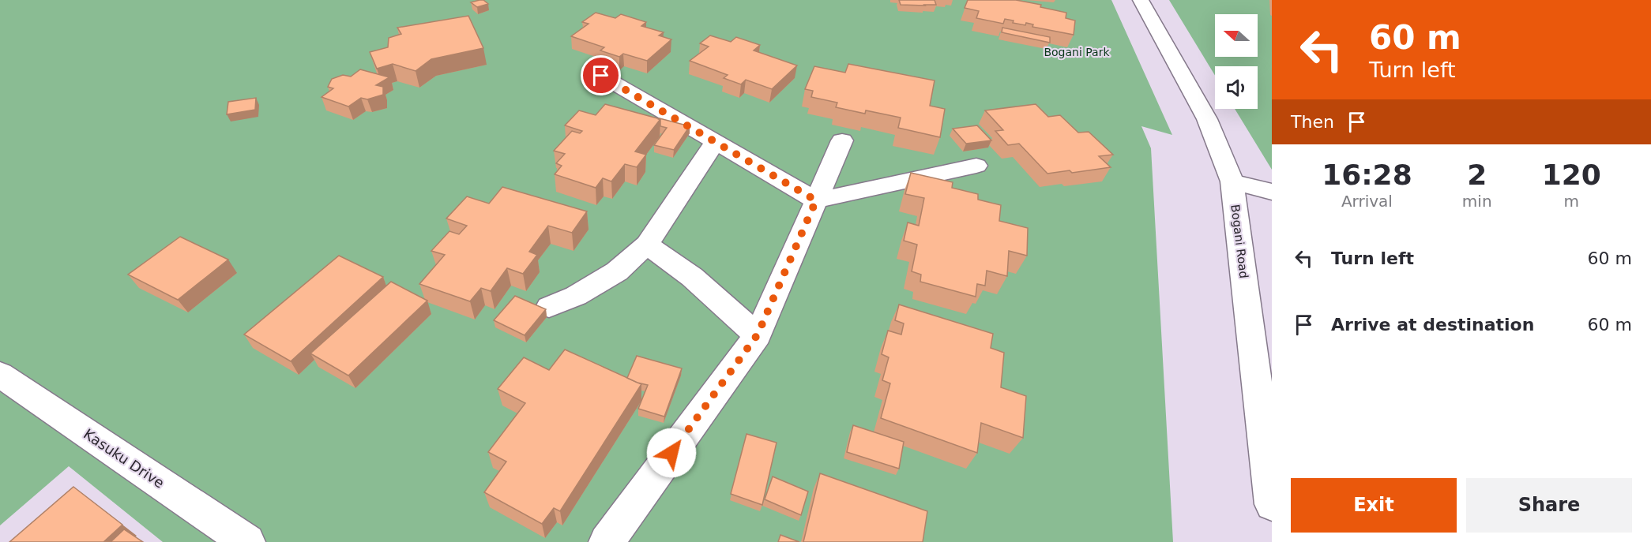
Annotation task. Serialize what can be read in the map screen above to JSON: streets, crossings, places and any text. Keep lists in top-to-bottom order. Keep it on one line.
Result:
{"streets":{"street":["Bogani Road","Kasuku Drive"]},"parks":["Bogani Park"],"north":"left","page":{"turn":["60 m","Turn left"],"then":"Then","eta":["16:28","Arrival","2","min","120","m"],"list":[{"name":"Turn left","value":"60 m"},{"name":"Arrive at destination","value":"60 m"}],"buttons":["Exit","Share"]}}
